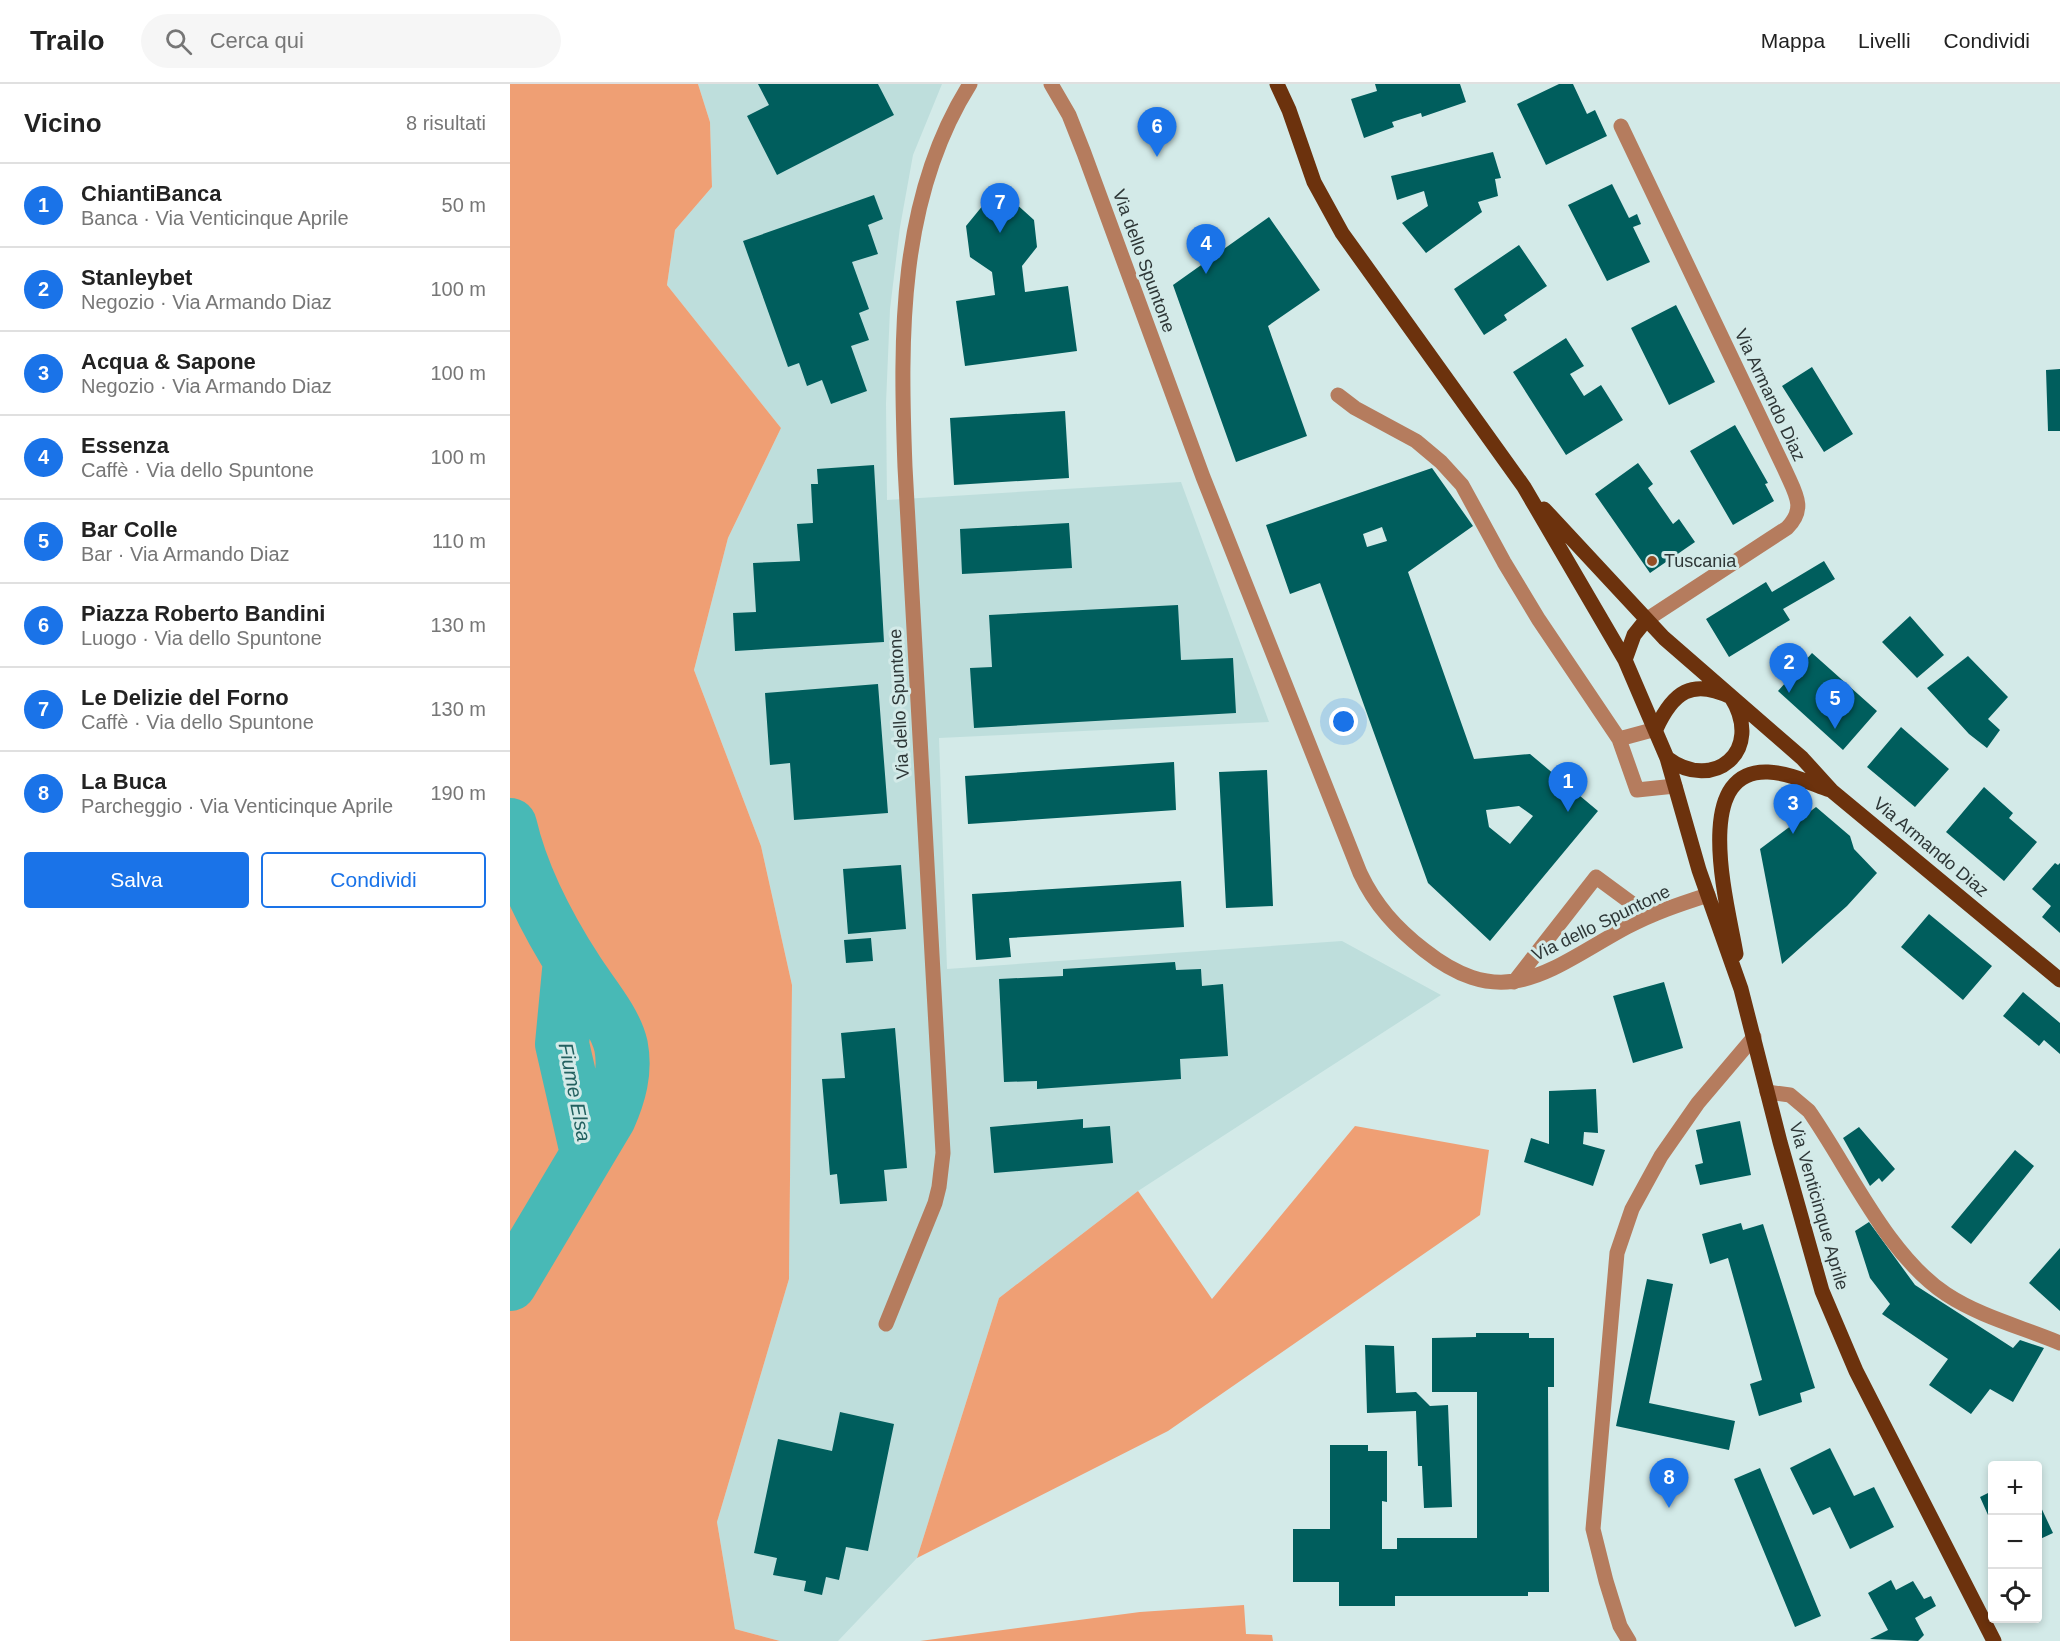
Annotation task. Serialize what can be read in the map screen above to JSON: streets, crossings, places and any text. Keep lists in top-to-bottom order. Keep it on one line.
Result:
{"streets":{"main road":["Via Armando Diaz","Via Venticinque Aprile"],"street":["Via dello Spuntone"]},"crossings":[["Via dello Spuntone","Via Venticinque Aprile"],["Via Armando Diaz","Via Venticinque Aprile"]],"water":["Fiume Elsa"],"places":["Tuscania"],"page":{"header":"Trailo","search":"Cerca qui","nav":["Mappa","Livelli","Condividi"],"heading":["Vicino","8 risultati"],"pins":["6","7","4","2","5","1","3","8"],"list":[{"mark":"1","name":"ChiantiBanca","note":"Banca · Via Venticinque Aprile","value":"50 m"},{"mark":"2","name":"Stanleybet","note":"Negozio · Via Armando Diaz","value":"100 m"},{"mark":"3","name":"Acqua & Sapone","note":"Negozio · Via Armando Diaz","value":"100 m"},{"mark":"4","name":"Essenza","note":"Caffè · Via dello Spuntone","value":"100 m"},{"mark":"5","name":"Bar Colle","note":"Bar · Via Armando Diaz","value":"110 m"},{"mark":"6","name":"Piazza Roberto Bandini","note":"Luogo · Via dello Spuntone","value":"130 m"},{"mark":"7","name":"Le Delizie del Forno","note":"Caffè · Via dello Spuntone","value":"130 m"},{"mark":"8","name":"La Buca","note":"Parcheggio · Via Venticinque Aprile","value":"190 m"}],"buttons":["Salva","Condividi"],"map_buttons":["+","−"]}}
